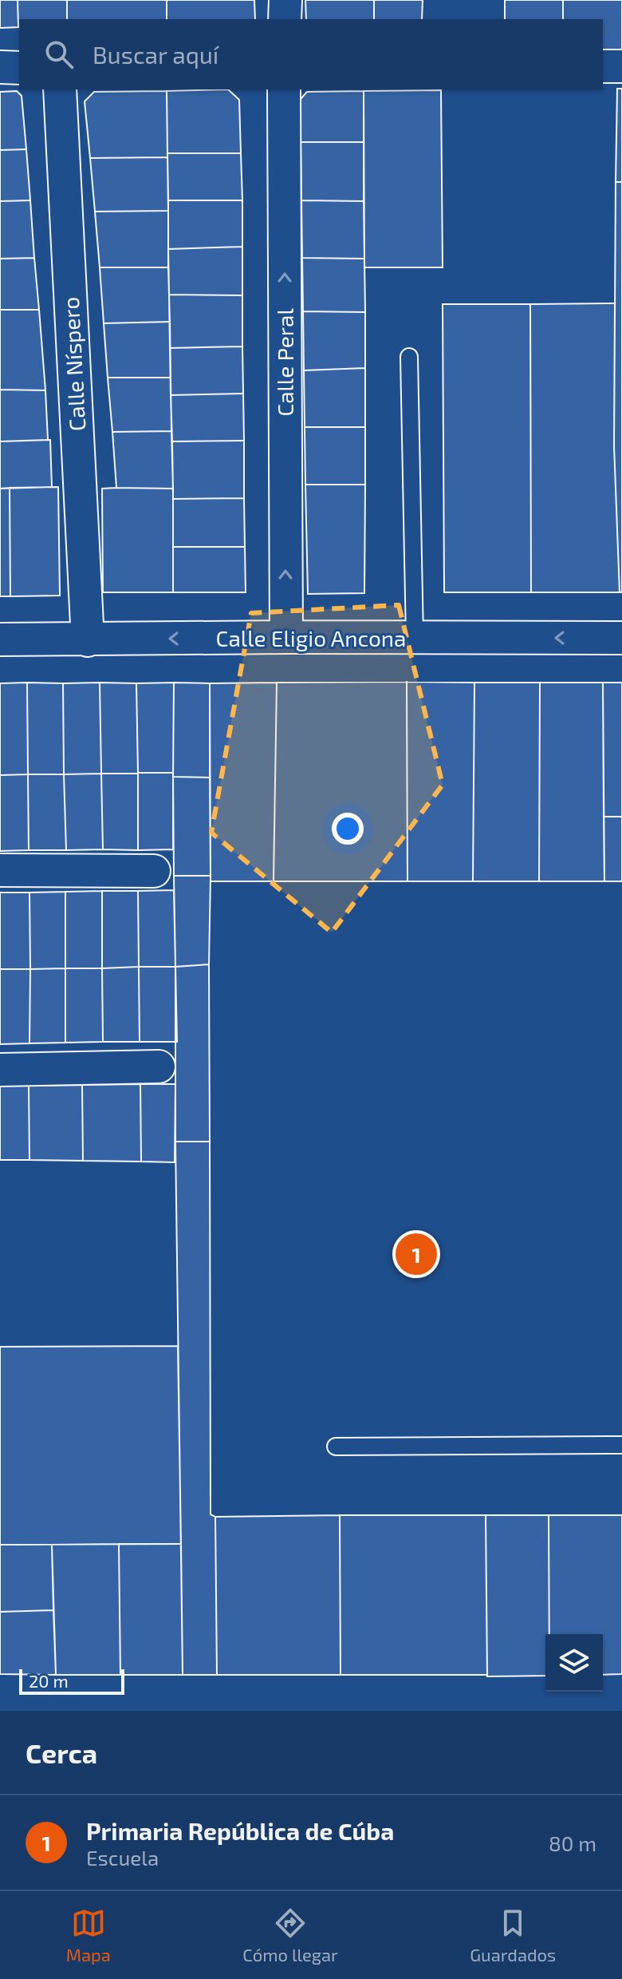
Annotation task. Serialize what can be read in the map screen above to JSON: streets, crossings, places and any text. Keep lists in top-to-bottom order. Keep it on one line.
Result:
{"streets":{"street":["Calle Peral","Calle Níspero","Calle Eligio Ancona"]},"crossings":[["Calle Peral","Calle Eligio Ancona"],["Calle Níspero","Calle Eligio Ancona"]],"one_way":["Calle Peral","Calle Eligio Ancona"],"scale_bar":"20 m","page":{"search":"Buscar aquí","pins":"1","scale":"20 m","heading":"Cerca","list":[{"mark":"1","name":"Primaria República de Cúba","note":"Escuela","value":"80 m"}],"nav":["Mapa","Cómo llegar","Guardados"]}}
